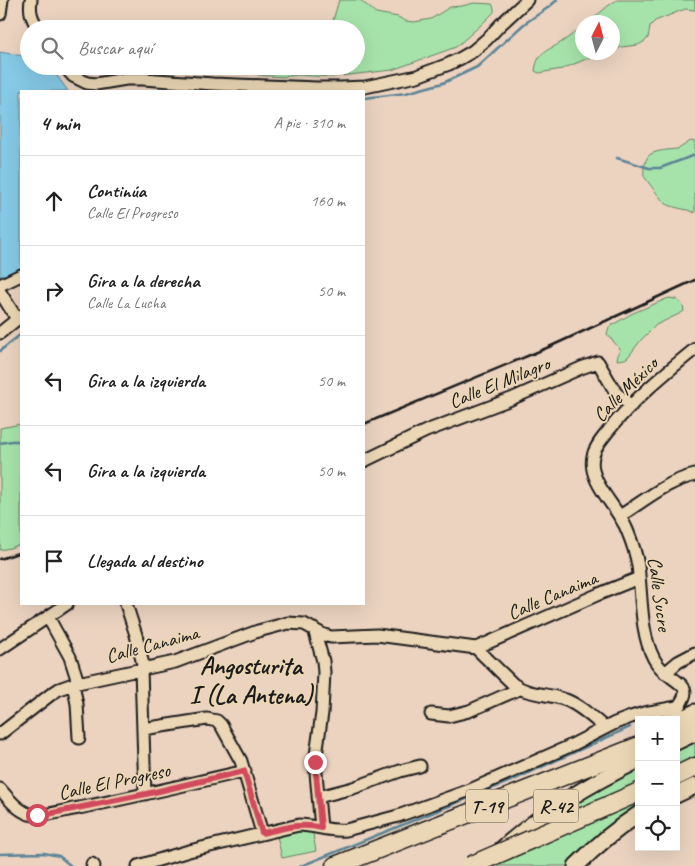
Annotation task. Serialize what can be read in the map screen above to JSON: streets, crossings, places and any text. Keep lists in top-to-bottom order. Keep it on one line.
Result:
{"streets":{"highway":["T-19"],"main road":["R-42"],"street":["Calle El Milagro","Calle México","Calle Sucre","Calle Canaima","Calle El Progreso"]},"crossings":[["Calle El Milagro","Calle México"],["Calle México","Calle Sucre"],["Calle Sucre","Calle Canaima"]],"districts":["Angosturita I (La Antena)"],"north":"top","page":{"search":"Buscar aquí","heading":["4 min","A pie · 310 m"],"list":[["Continúa","Calle El Progreso","160 m"],["Gira a la derecha","Calle La Lucha","50 m"],["Gira a la izquierda","50 m"],["Gira a la izquierda","50 m"],"Llegada al destino"],"map_buttons":["+","−"]}}
